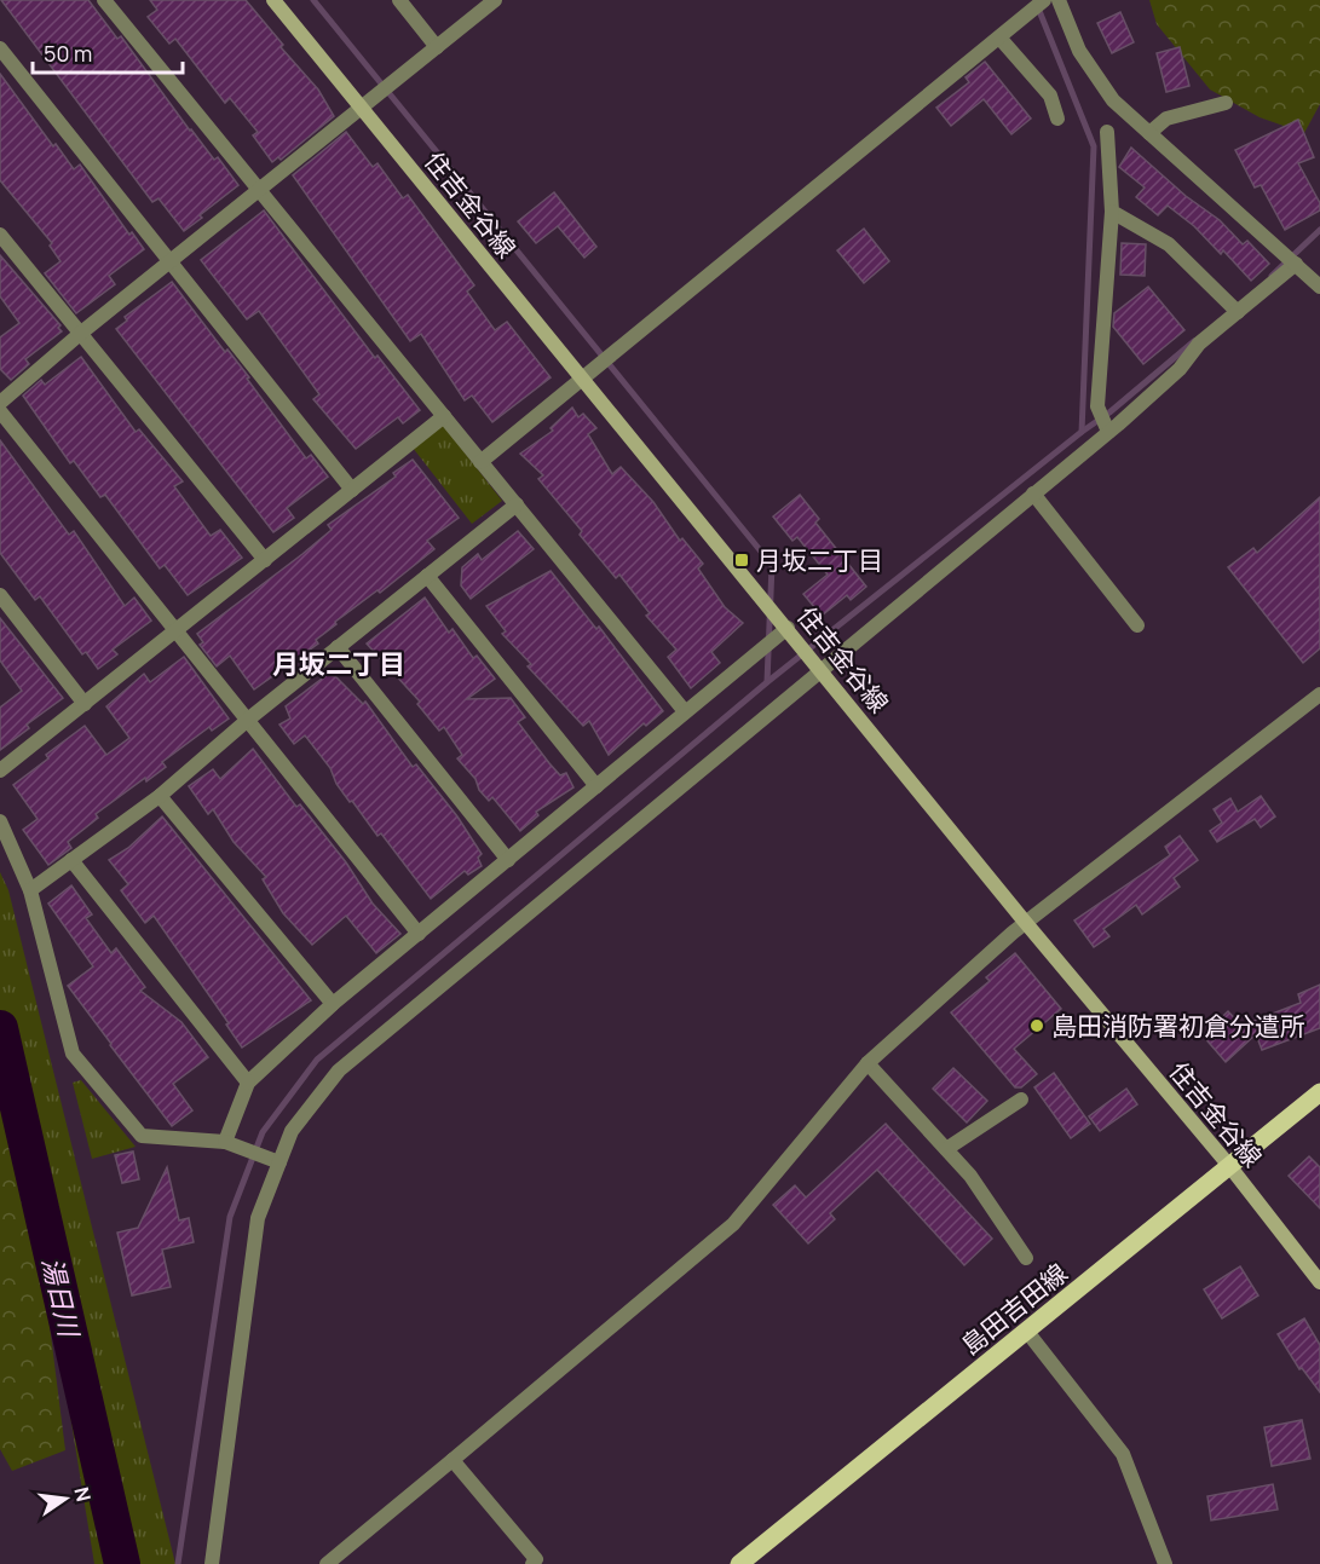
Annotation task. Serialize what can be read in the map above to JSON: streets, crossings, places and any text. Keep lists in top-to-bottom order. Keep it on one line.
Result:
{"streets":{"main road":["住吉金谷線","島田吉田線"]},"crossings":[["住吉金谷線","島田吉田線"]],"districts":["月坂二丁目"],"water":["湯日川"],"places":{"transit":["月坂二丁目"],"other":["島田消防署初倉分遣所"]},"scale_bar":"50 m","north":"right"}
